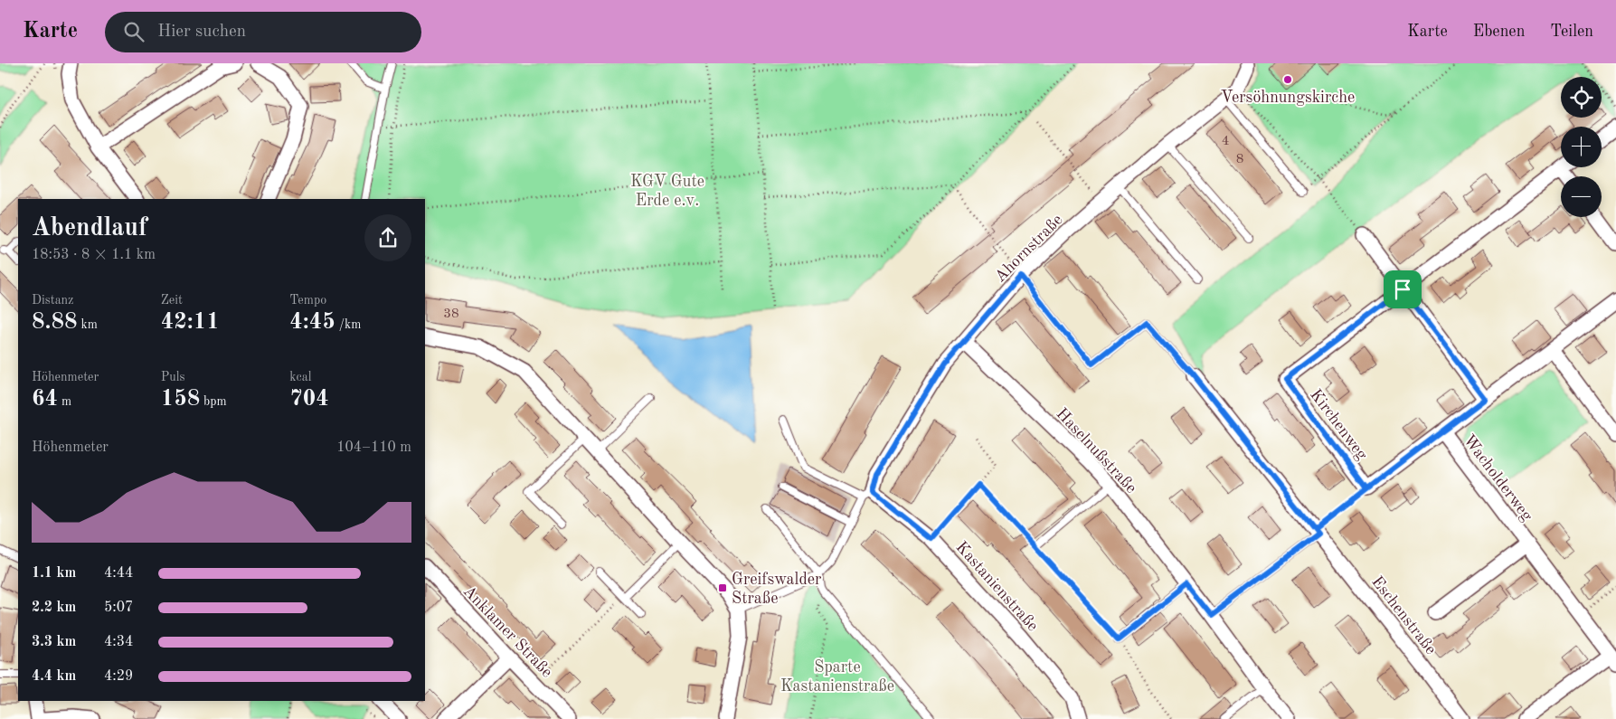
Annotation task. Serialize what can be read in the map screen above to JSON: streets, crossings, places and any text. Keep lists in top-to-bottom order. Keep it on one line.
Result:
{"streets":{"street":["Ahornstraße","Kirchenweg","Haselnußstraße","Wacholderweg","Kastanienstraße","Eschenstraße","Anklamer Straße"]},"crossings":[["Ahornstraße","Haselnußstraße"],["Ahornstraße","Kastanienstraße"]],"parks":["KGV Gute Erde e.v.","Sparte Kastanienstraße"],"places":{"other":["Versöhnungskirche"],"transit":["Greifswalder Straße"]},"house_numbers":["4","8","38"],"page":{"header":"Karte","search":"Hier suchen","nav":["Karte","Ebenen","Teilen"],"map_buttons":["+","−"],"heading":["Abendlauf","18:53 · 8 × 1.1 km"],"stats":[["Distanz","8.88 km"],["Zeit","42:11"],["Tempo","4:45 /km"],["Höhenmeter","64 m"],["Puls","158 bpm"],["kcal","704"]],"chart":["Höhenmeter","104–110 m"],"list":[{"name":"1.1 km","note":"4:44"},{"name":"2.2 km","note":"5:07"},{"name":"3.3 km","note":"4:34"},{"name":"4.4 km","note":"4:29"}]}}
